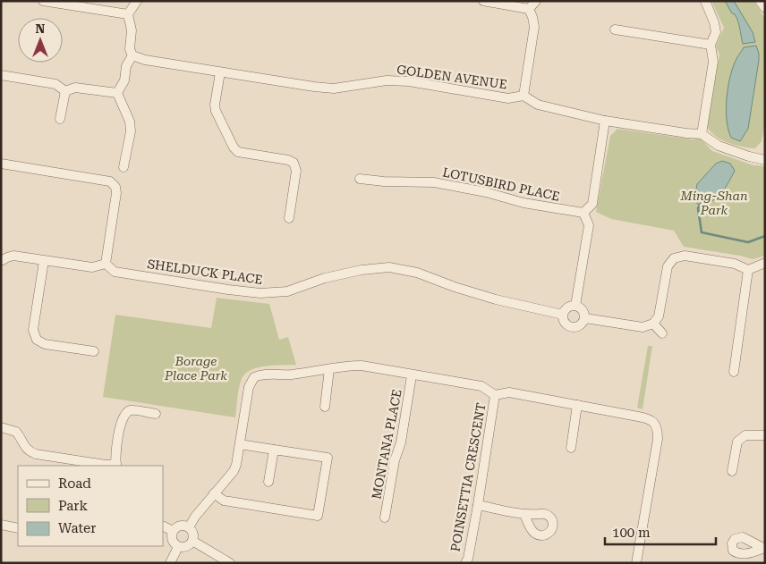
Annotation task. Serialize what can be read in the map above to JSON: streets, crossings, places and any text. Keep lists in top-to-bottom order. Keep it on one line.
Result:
{"streets":{"street":["GOLDEN AVENUE","LOTUSBIRD PLACE","SHELDUCK PLACE","MONTANA PLACE","POINSETTIA CRESCENT"]},"parks":["Ming-Shan Park","Borage Place Park"],"legend":["Road","Park","Water"],"scale_bar":"100 m","north":"top"}
